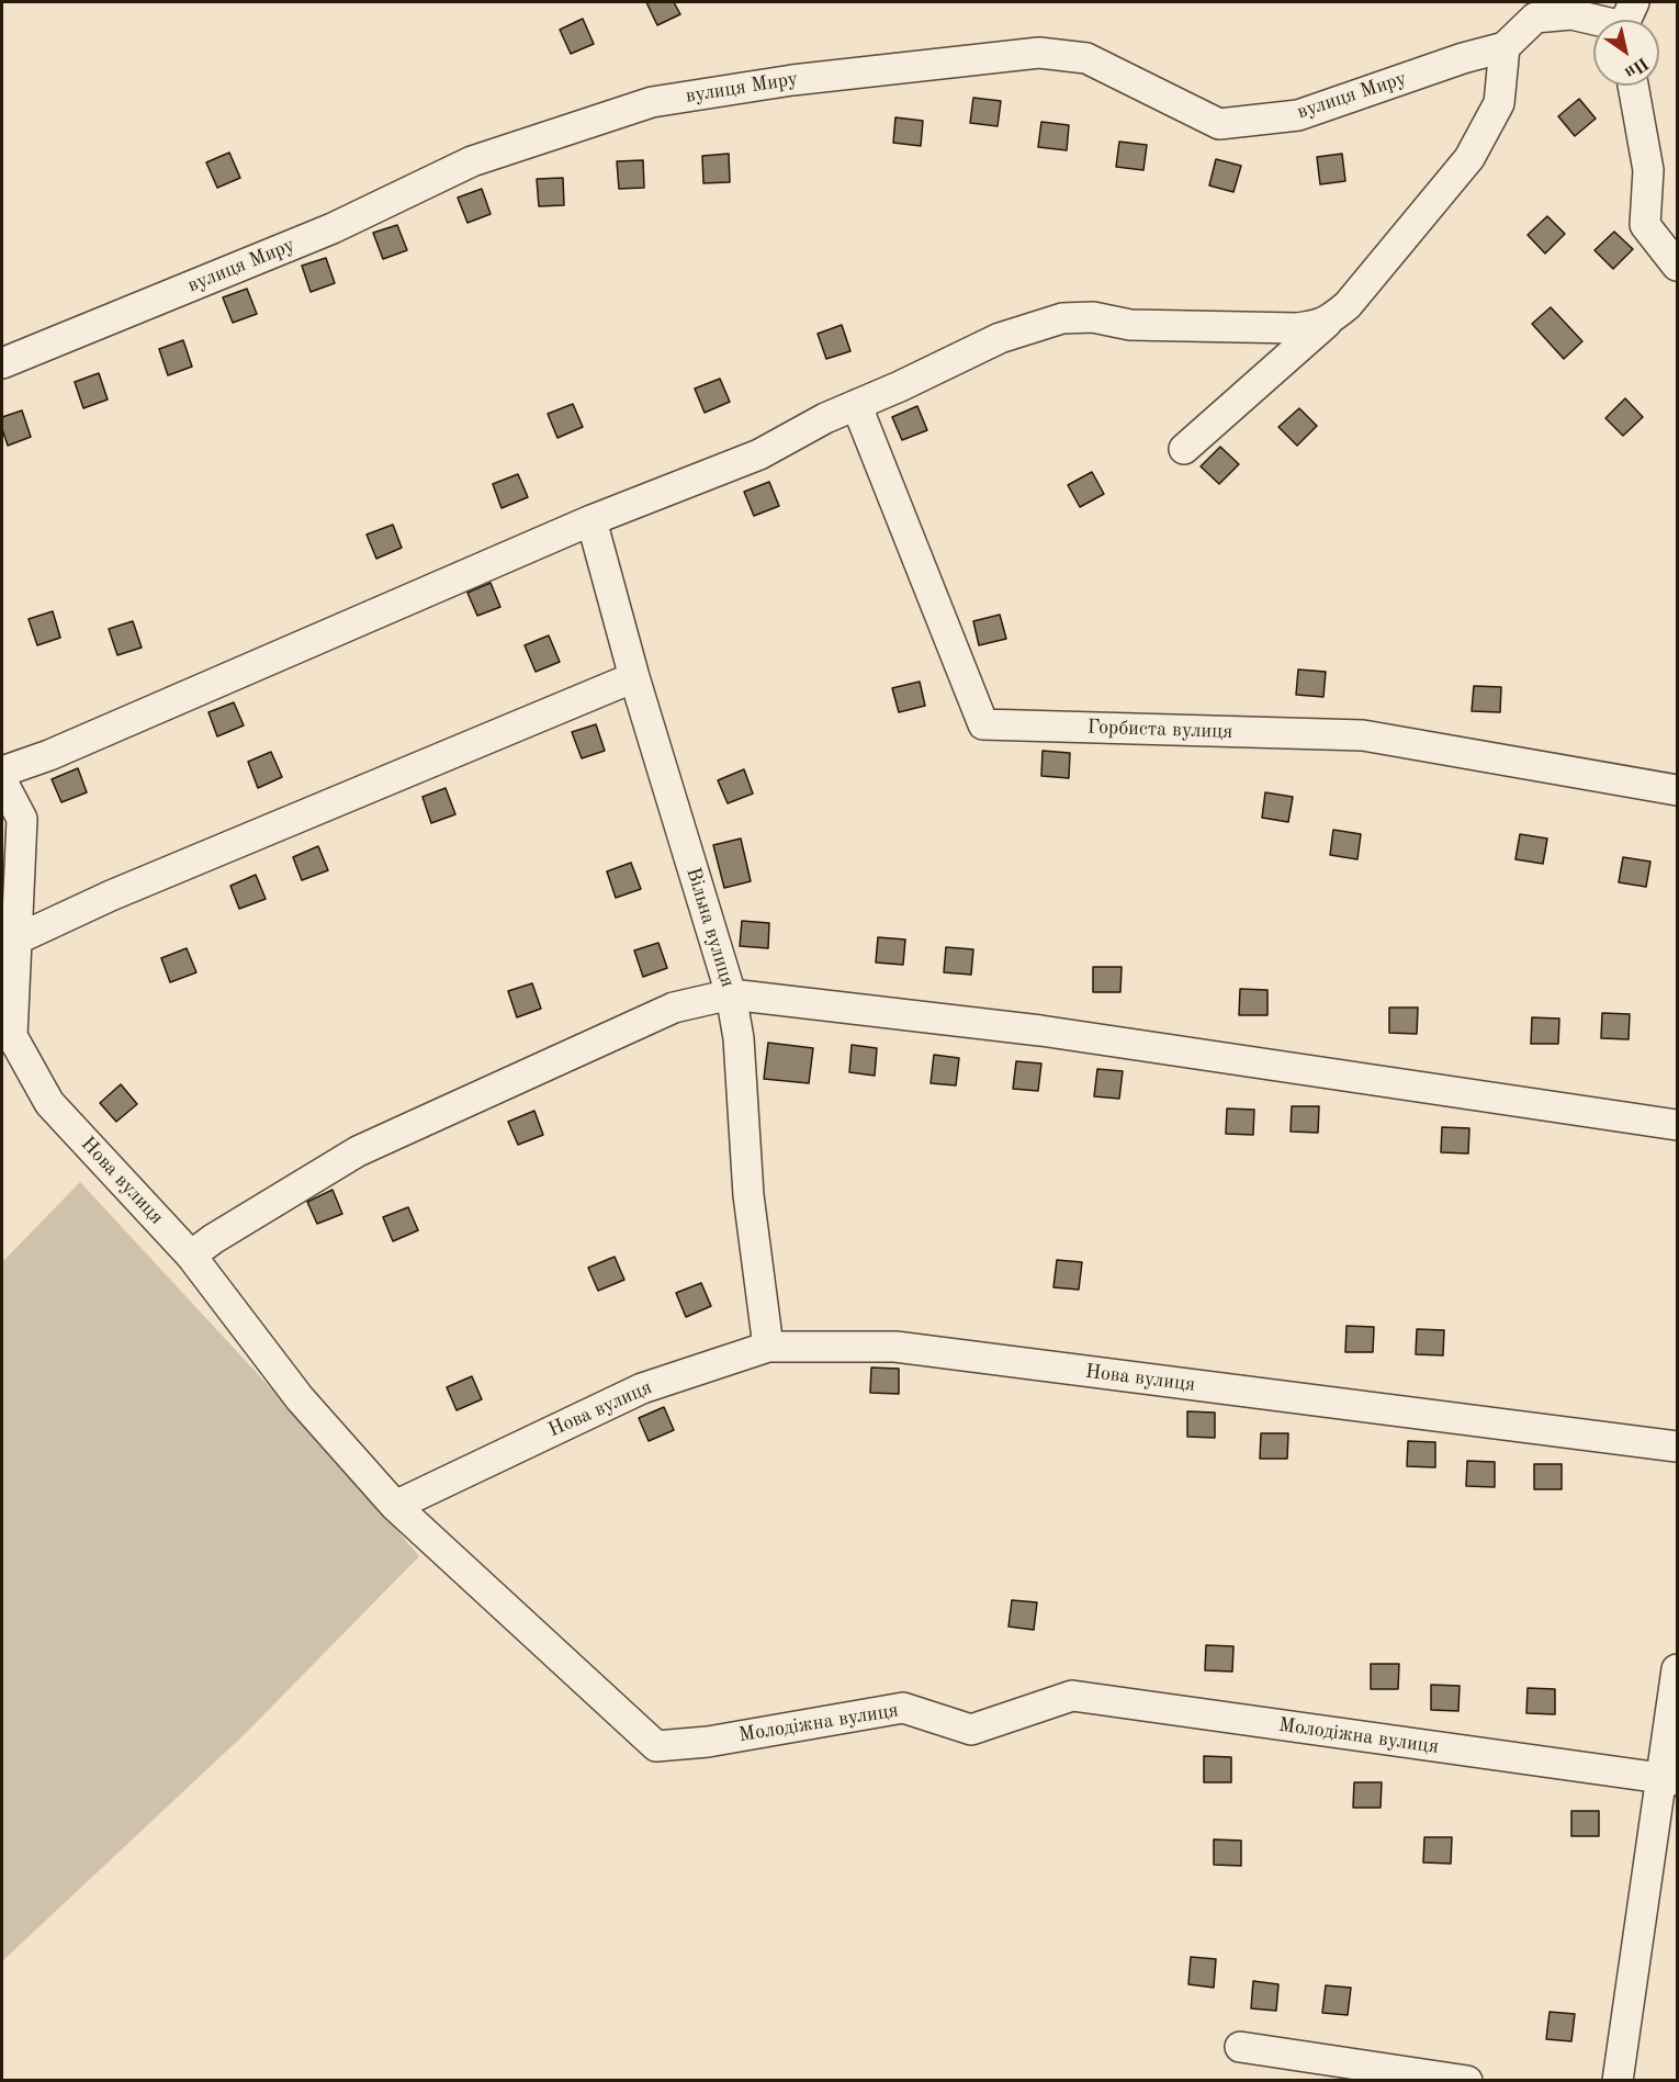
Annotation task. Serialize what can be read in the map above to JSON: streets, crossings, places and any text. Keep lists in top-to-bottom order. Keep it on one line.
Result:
{"streets":{"street":["вулиця Миру","Горбиста вулиця","Вільна вулиця","Нова вулиця","Молодіжна вулиця"]},"crossings":[["Вільна вулиця","Нова вулиця"],["Нова вулиця","Молодіжна вулиця"]],"north":"bottom right"}
